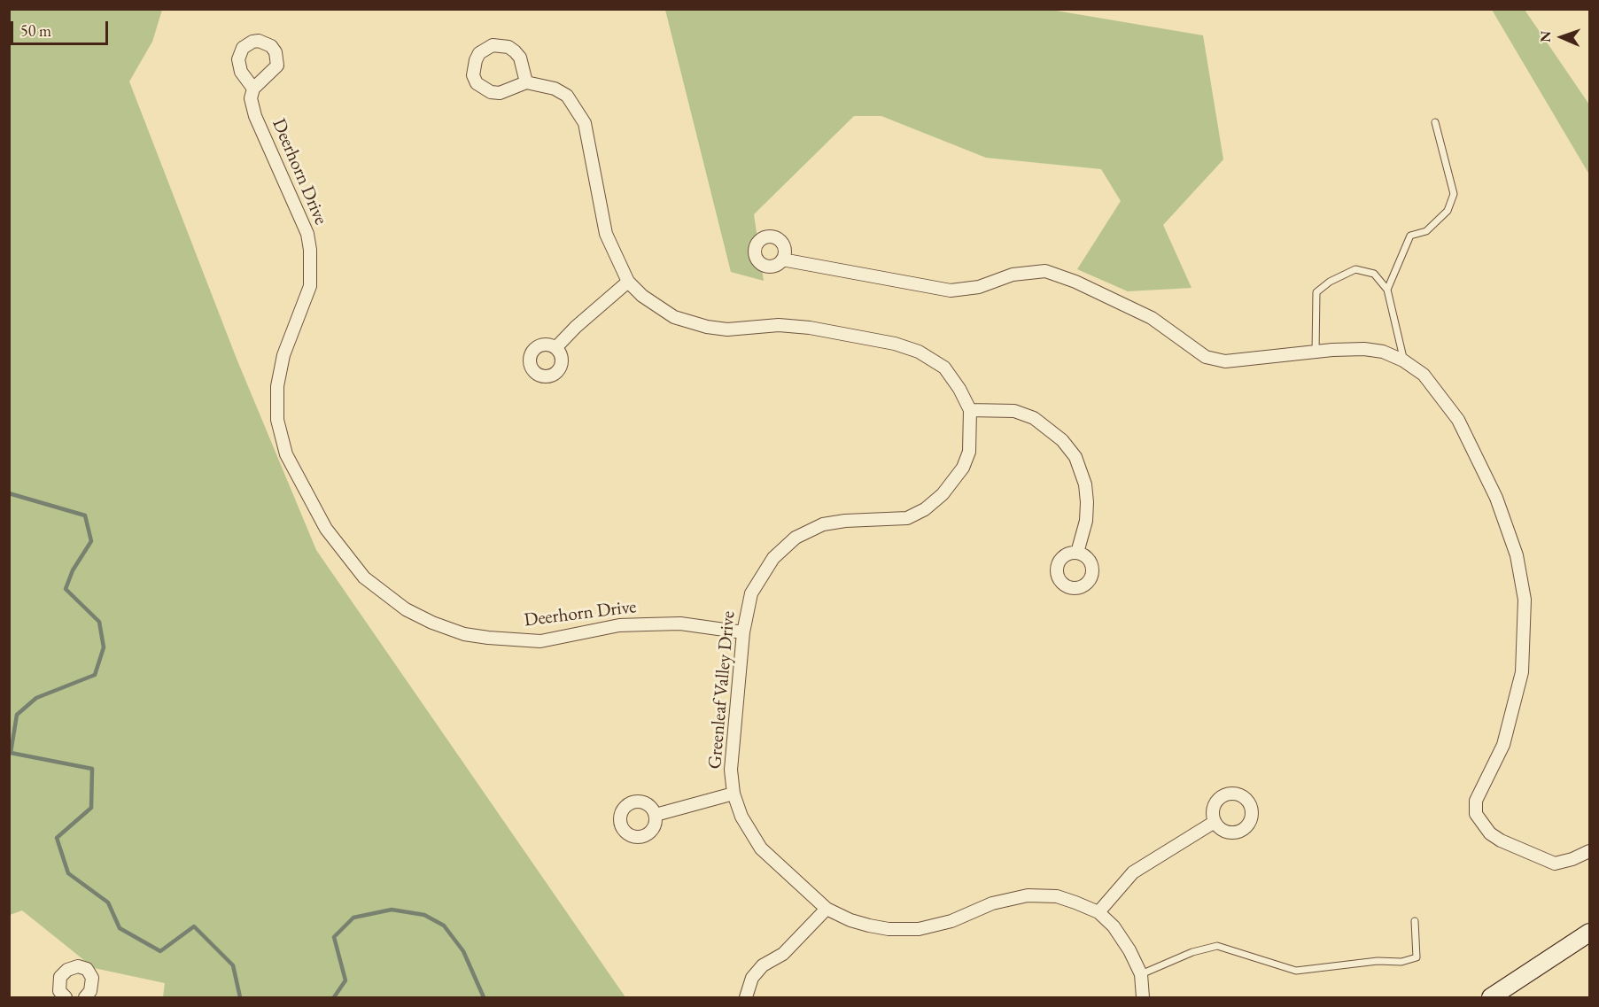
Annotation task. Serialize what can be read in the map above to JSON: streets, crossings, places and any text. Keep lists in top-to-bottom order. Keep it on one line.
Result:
{"streets":{"street":["Deerhorn Drive","Greenleaf Valley Drive"]},"crossings":[["Deerhorn Drive","Greenleaf Valley Drive"]],"scale_bar":"50 m","north":"left"}
